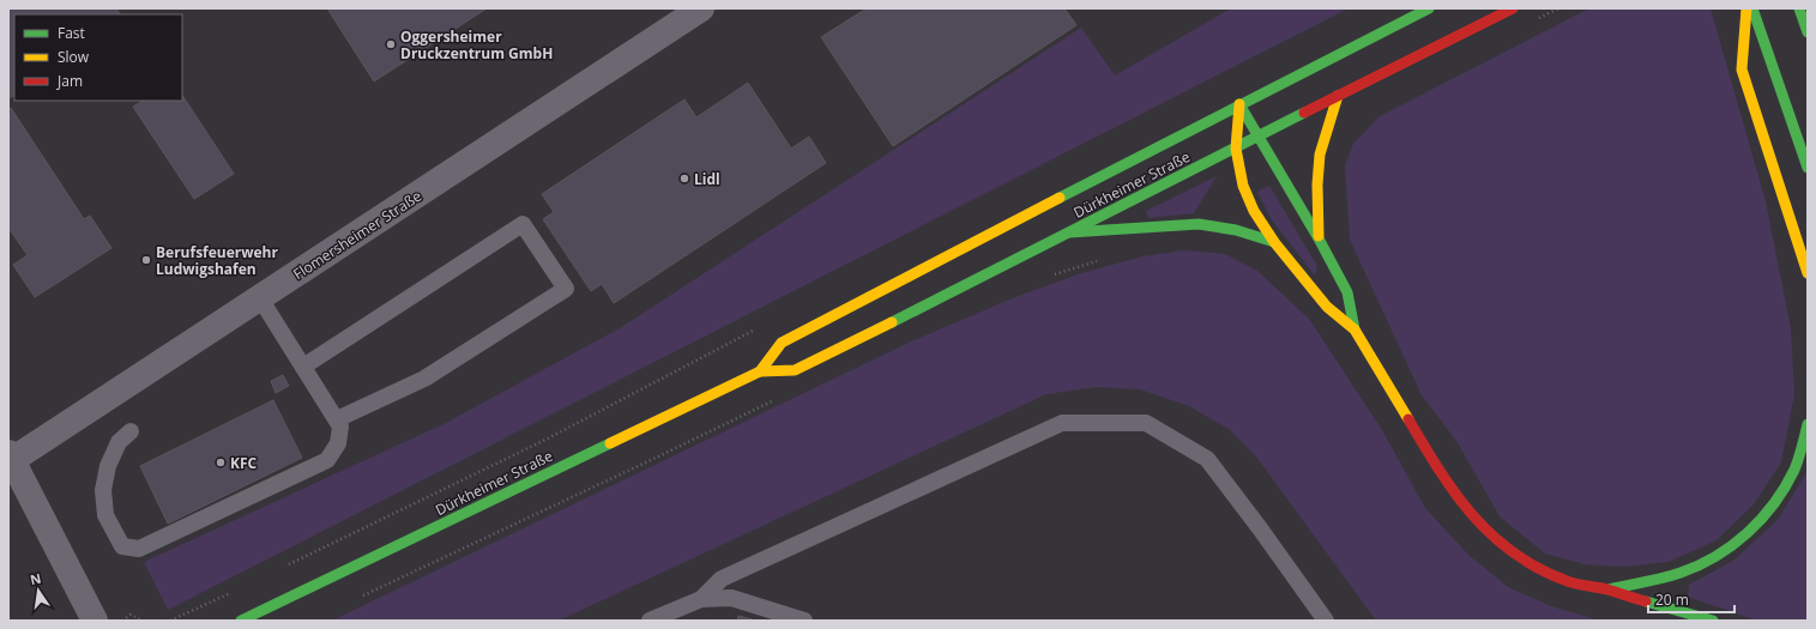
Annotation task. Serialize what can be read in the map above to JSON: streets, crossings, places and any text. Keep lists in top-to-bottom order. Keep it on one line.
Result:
{"streets":{"main road":["Dürkheimer Straße"],"street":["Flomersheimer Straße"]},"places":["Oggersheimer Druckzentrum GmbH","Lidl","Berufsfeuerwehr Ludwigshafen","KFC"],"legend":["Fast","Slow","Jam"],"scale_bar":"20 m","north":"top"}
